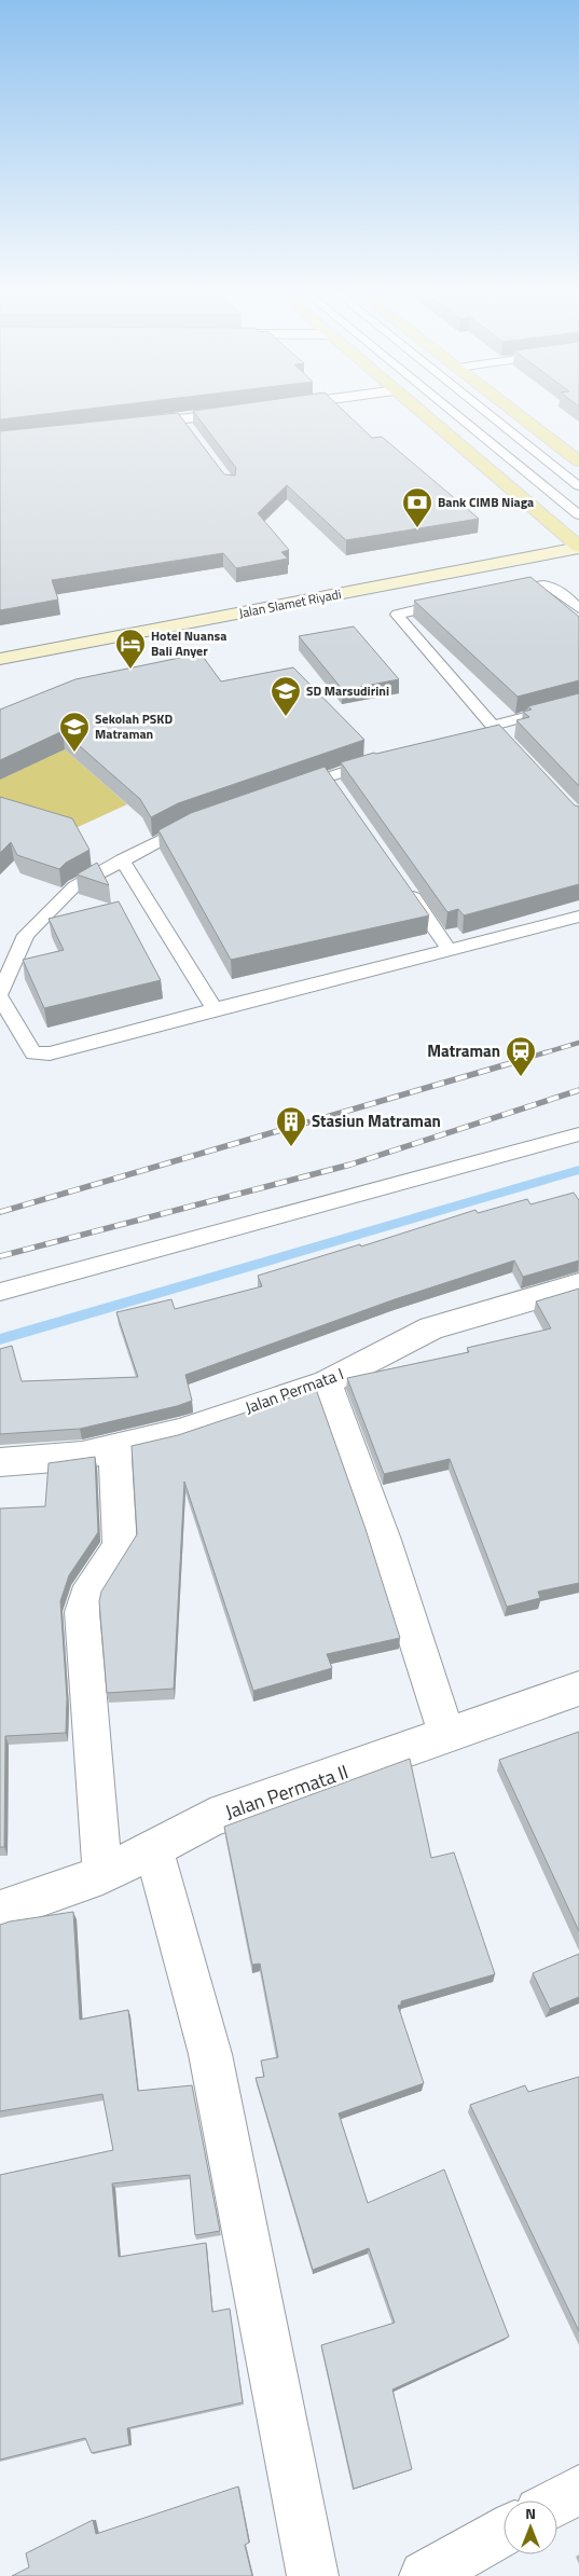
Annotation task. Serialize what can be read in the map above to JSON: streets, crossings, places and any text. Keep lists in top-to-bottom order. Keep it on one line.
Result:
{"streets":{"street":["Jalan Slamet Riyadi","Jalan Permata I","Jalan Permata II"]},"places":{"bank":["Bank CIMB Niaga"],"hotel":["Hotel Nuansa Bali Anyer"],"school or university":["SD Marsudirini","Sekolah PSKD Matraman"],"station":["Matraman"],"building":["Stasiun Matraman"]},"north":"top"}
